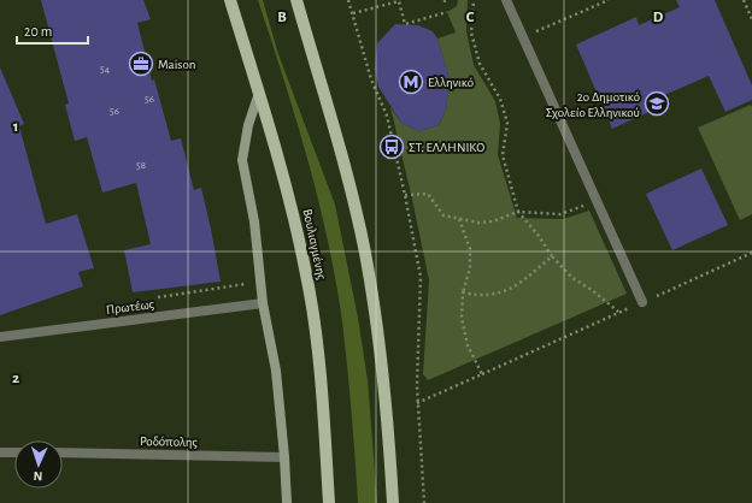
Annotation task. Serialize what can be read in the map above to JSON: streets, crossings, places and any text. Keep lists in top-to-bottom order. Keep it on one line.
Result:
{"streets":{"main road":["Βουλιαγμένης"],"street":["Πρωτέως","Ροδόπολης"]},"places":{"office":["Maison"],"metro station":["Ελληνικό"],"school or university":["2ο Δημοτικό Σχολείο Ελληνικού"],"bus stop":["ΣΤ. ΕΛΛΗΝΙΚΟ"]},"house_numbers":["54","56","56","58"],"scale_bar":"20 m","north":"bottom","grid":{"columns":["B","C","D"],"rows":["1","2"]}}
